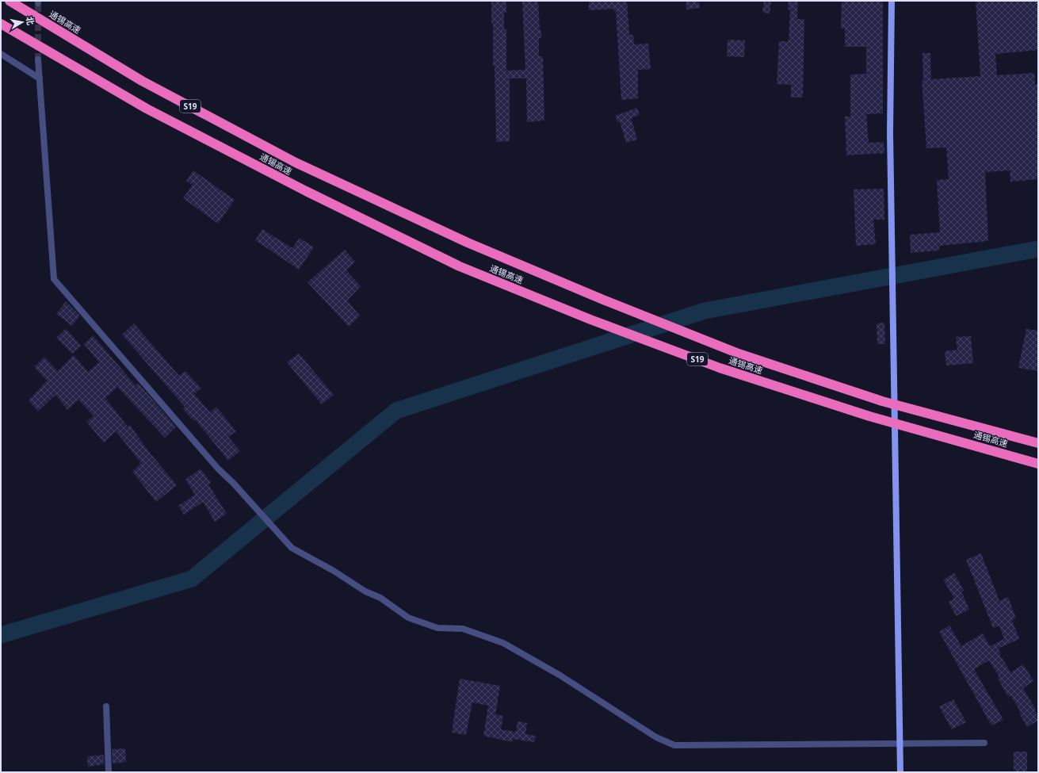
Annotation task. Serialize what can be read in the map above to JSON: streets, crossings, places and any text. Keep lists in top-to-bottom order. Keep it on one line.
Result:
{"streets":{"highway":["通锡高速","S19"]},"north":"right"}
